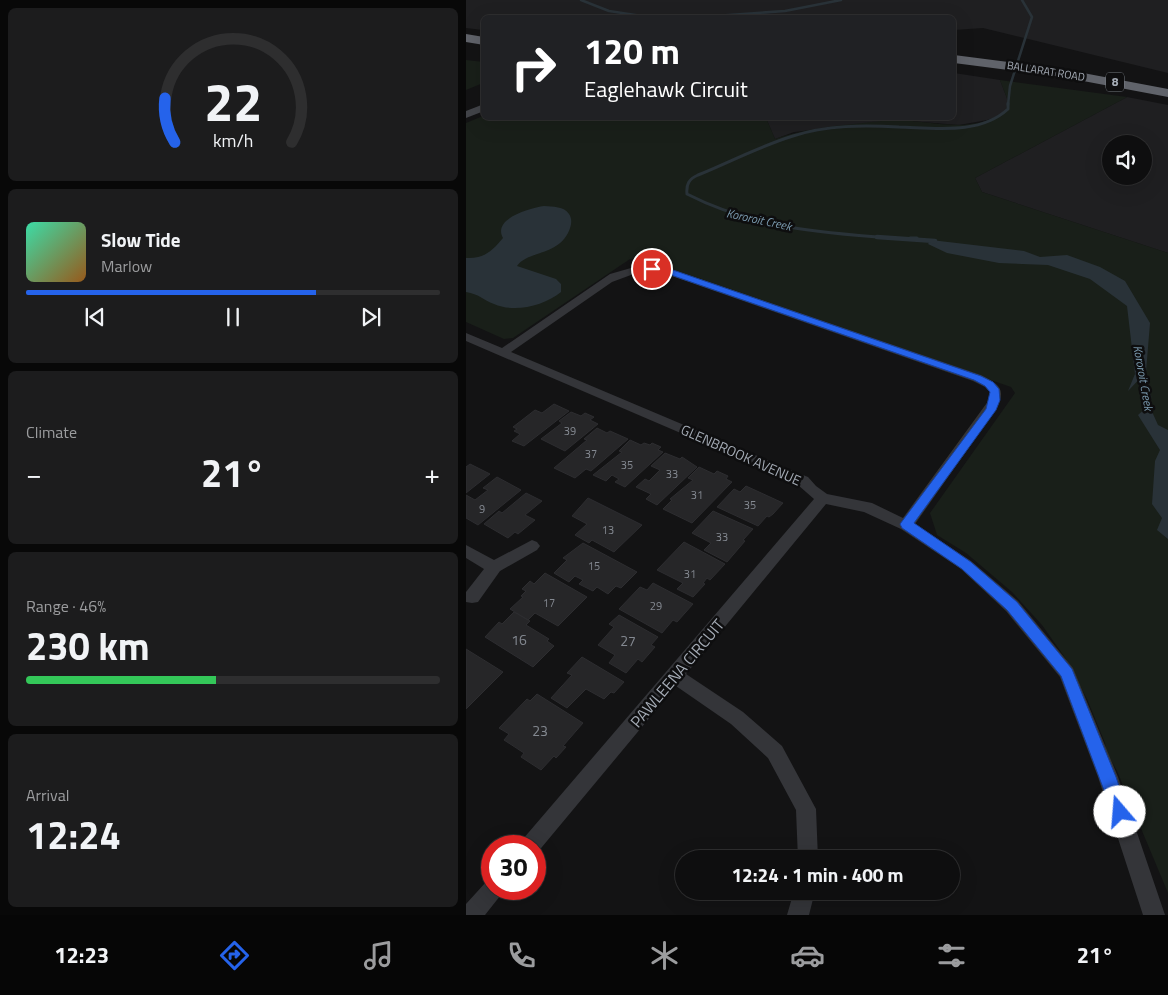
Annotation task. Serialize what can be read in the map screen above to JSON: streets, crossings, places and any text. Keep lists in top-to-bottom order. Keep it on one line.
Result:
{"streets":{"highway":["BALLARAT ROAD","8"],"street":["GLENBROOK AVENUE","PAWLEENA CIRCUIT"]},"crossings":[["GLENBROOK AVENUE","PAWLEENA CIRCUIT"]],"water":["Kororoit Creek"],"house_numbers":["39","37","35","33","31","35","9","13","33","15","31","17","29","16","27","23"],"page":{"turn":["120 m","Eaglehawk Circuit"],"song":["Slow Tide","Marlow"],"tile":["Climate",["Range · 46%","230 km"],["Arrival","12:24"]],"heat":["−","21°","+"],"limit":"30","trip":"12:24 · 1 min · 400 m","tabs":["12:23","21°"],"gauge":["22","km/h"]}}
